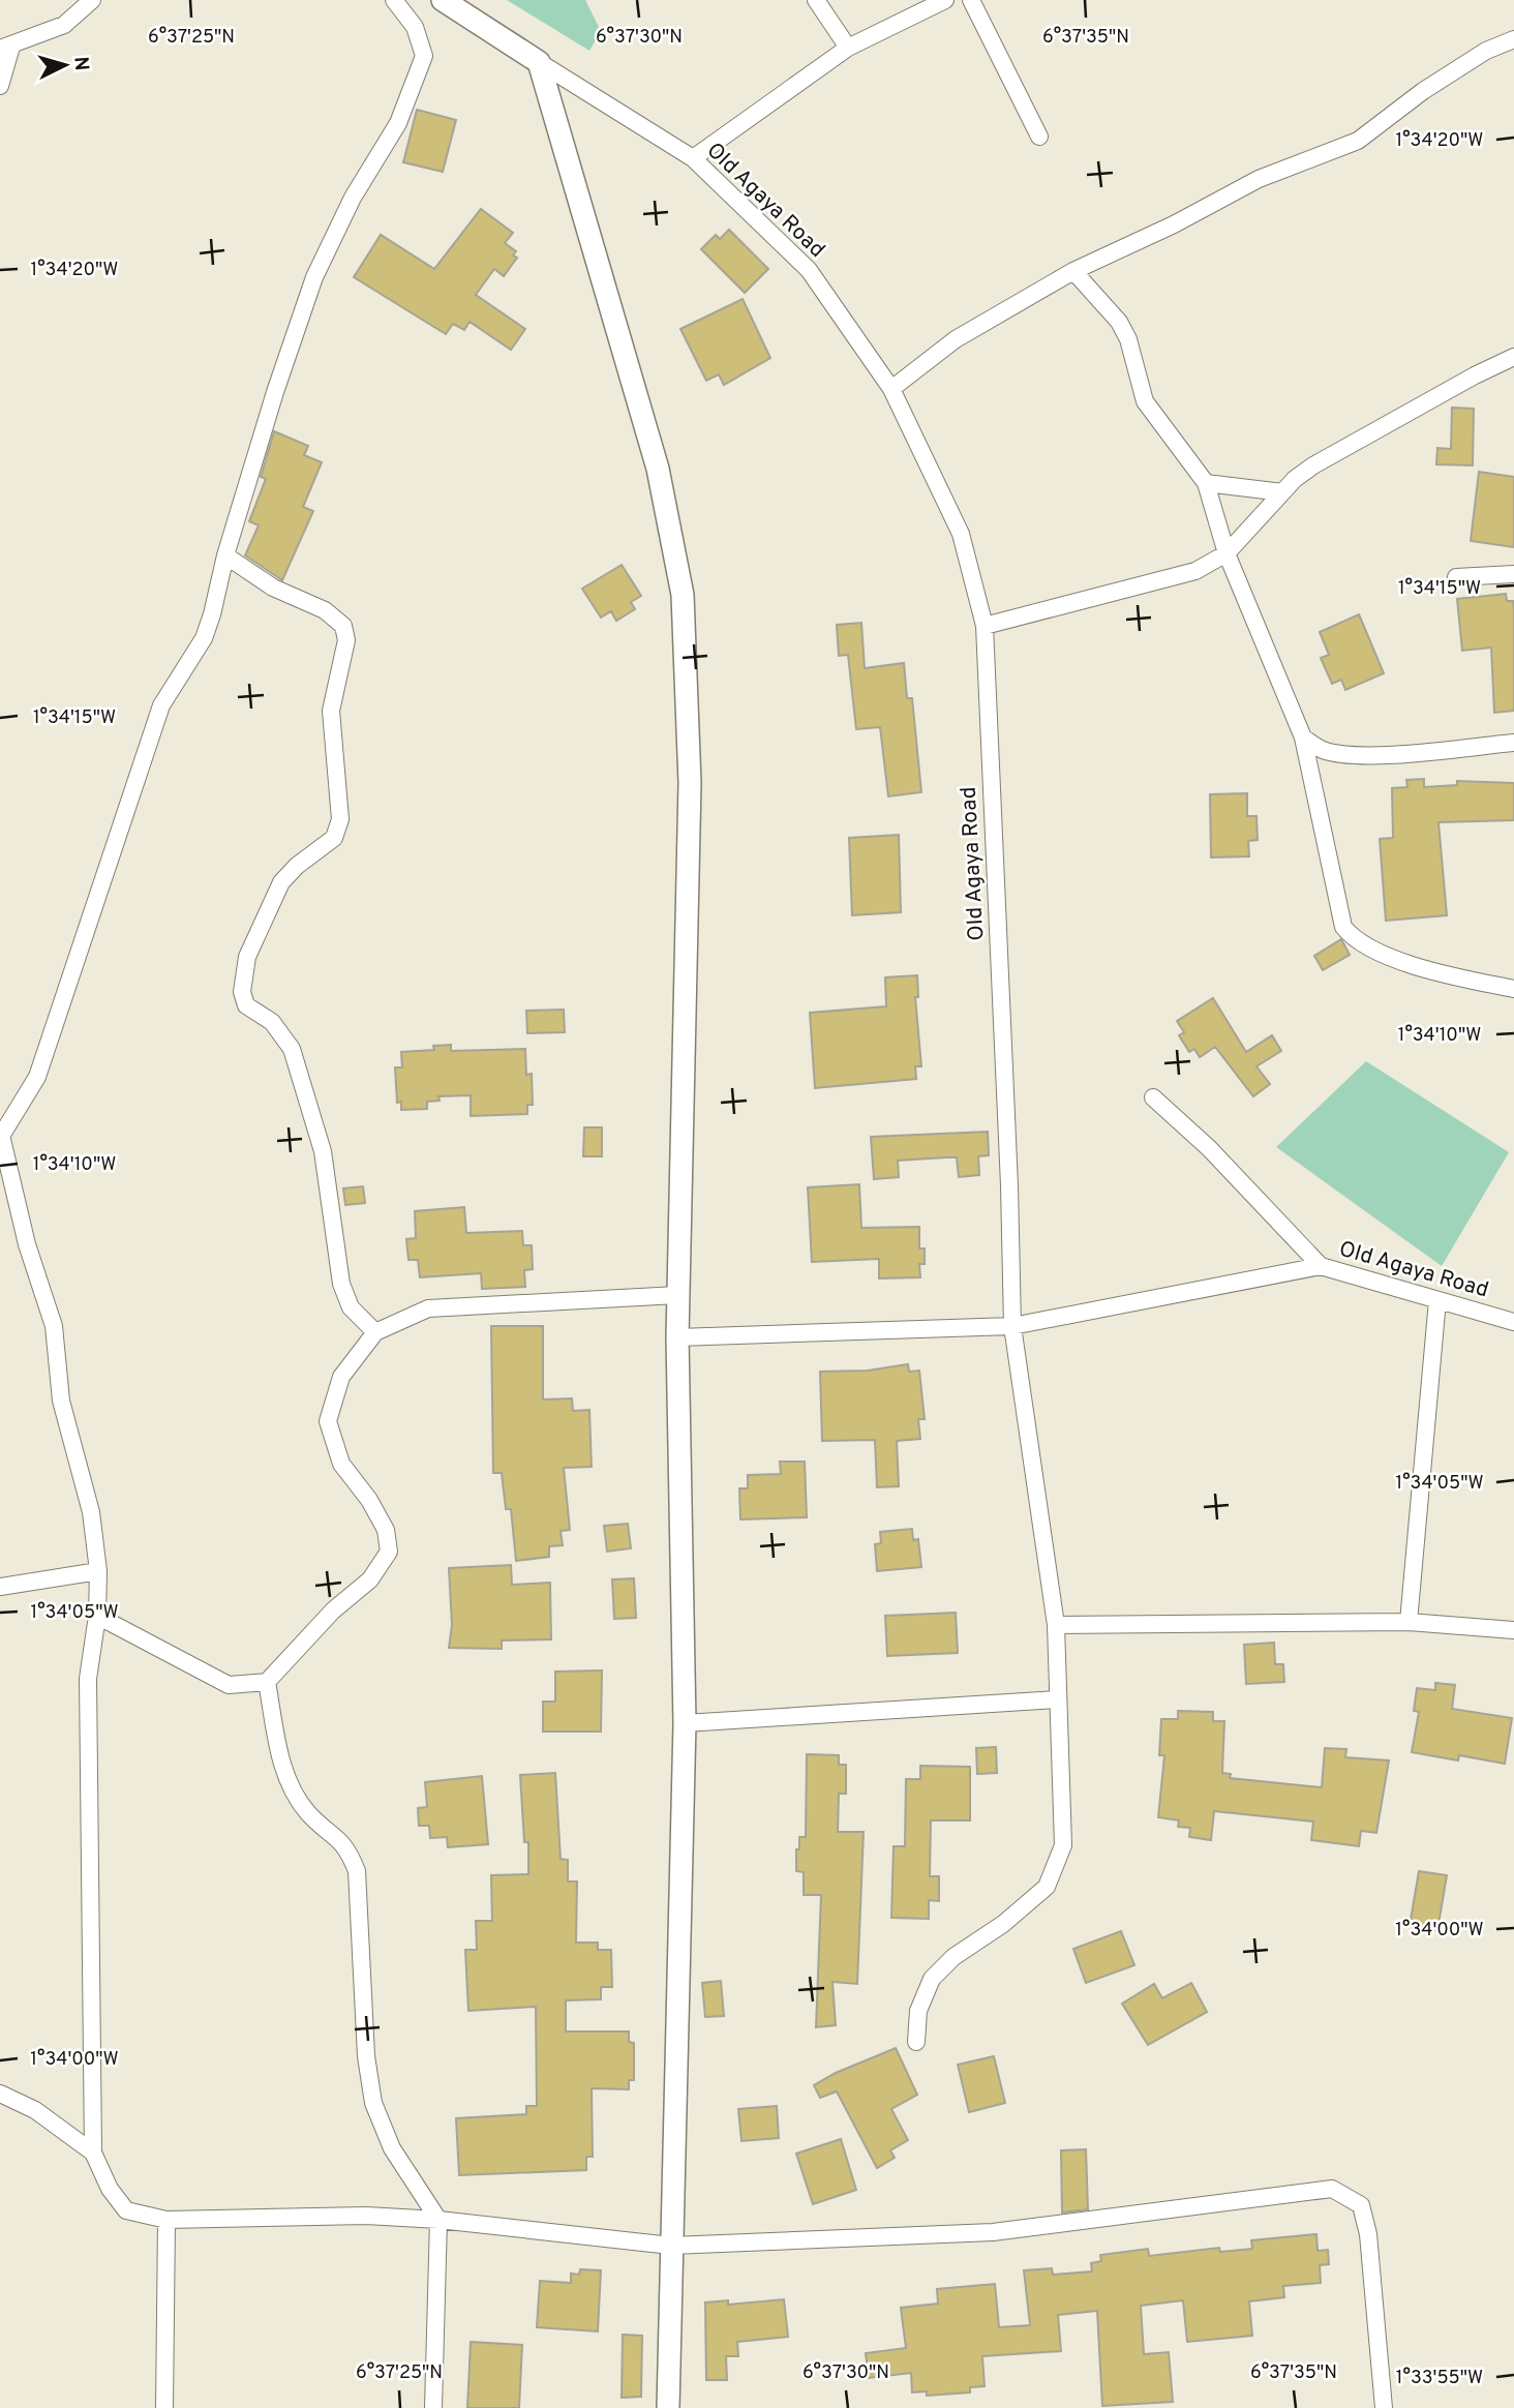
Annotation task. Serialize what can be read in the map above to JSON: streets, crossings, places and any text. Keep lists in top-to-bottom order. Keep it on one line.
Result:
{"streets":{"street":["Old Agaya Road"]},"north":"right","coordinates":["6°37'25\"N","6°37'30\"N","6°37'35\"N","1°34'20\"W","1°34'15\"W","1°34'10\"W","1°34'05\"W","1°34'00\"W","1°33'55\"W"]}
